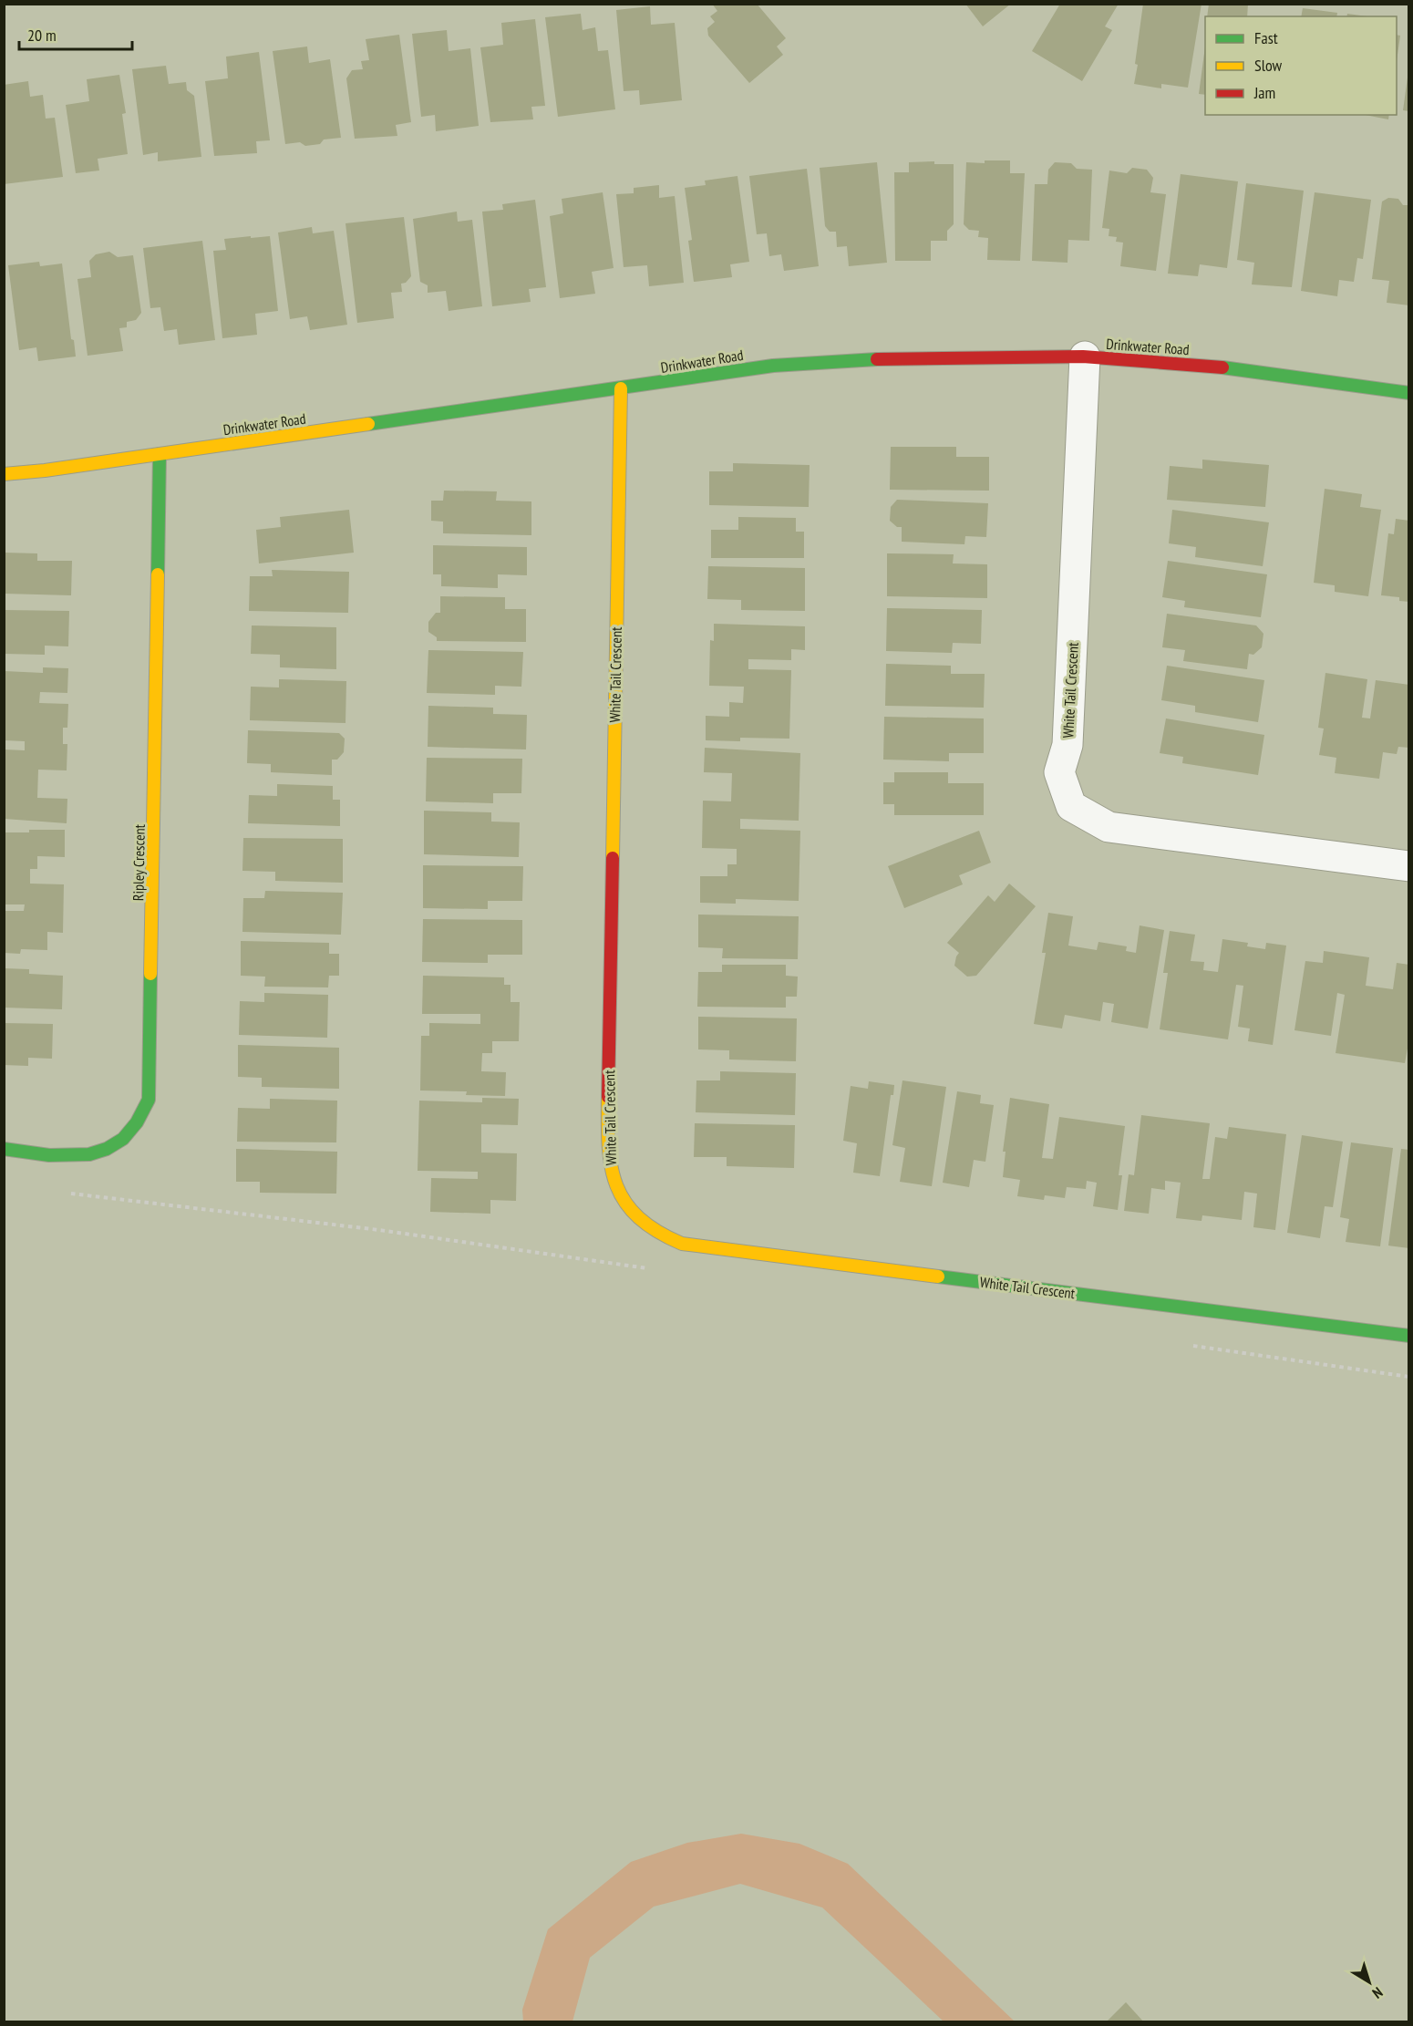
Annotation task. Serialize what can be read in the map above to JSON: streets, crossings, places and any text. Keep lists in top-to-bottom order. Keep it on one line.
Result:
{"streets":{"street":["Drinkwater Road","White Tail Crescent","Ripley Crescent"]},"crossings":[["Drinkwater Road","White Tail Crescent"],["Drinkwater Road","Ripley Crescent"]],"legend":["Fast","Slow","Jam"],"scale_bar":"20 m","north":"bottom right"}
